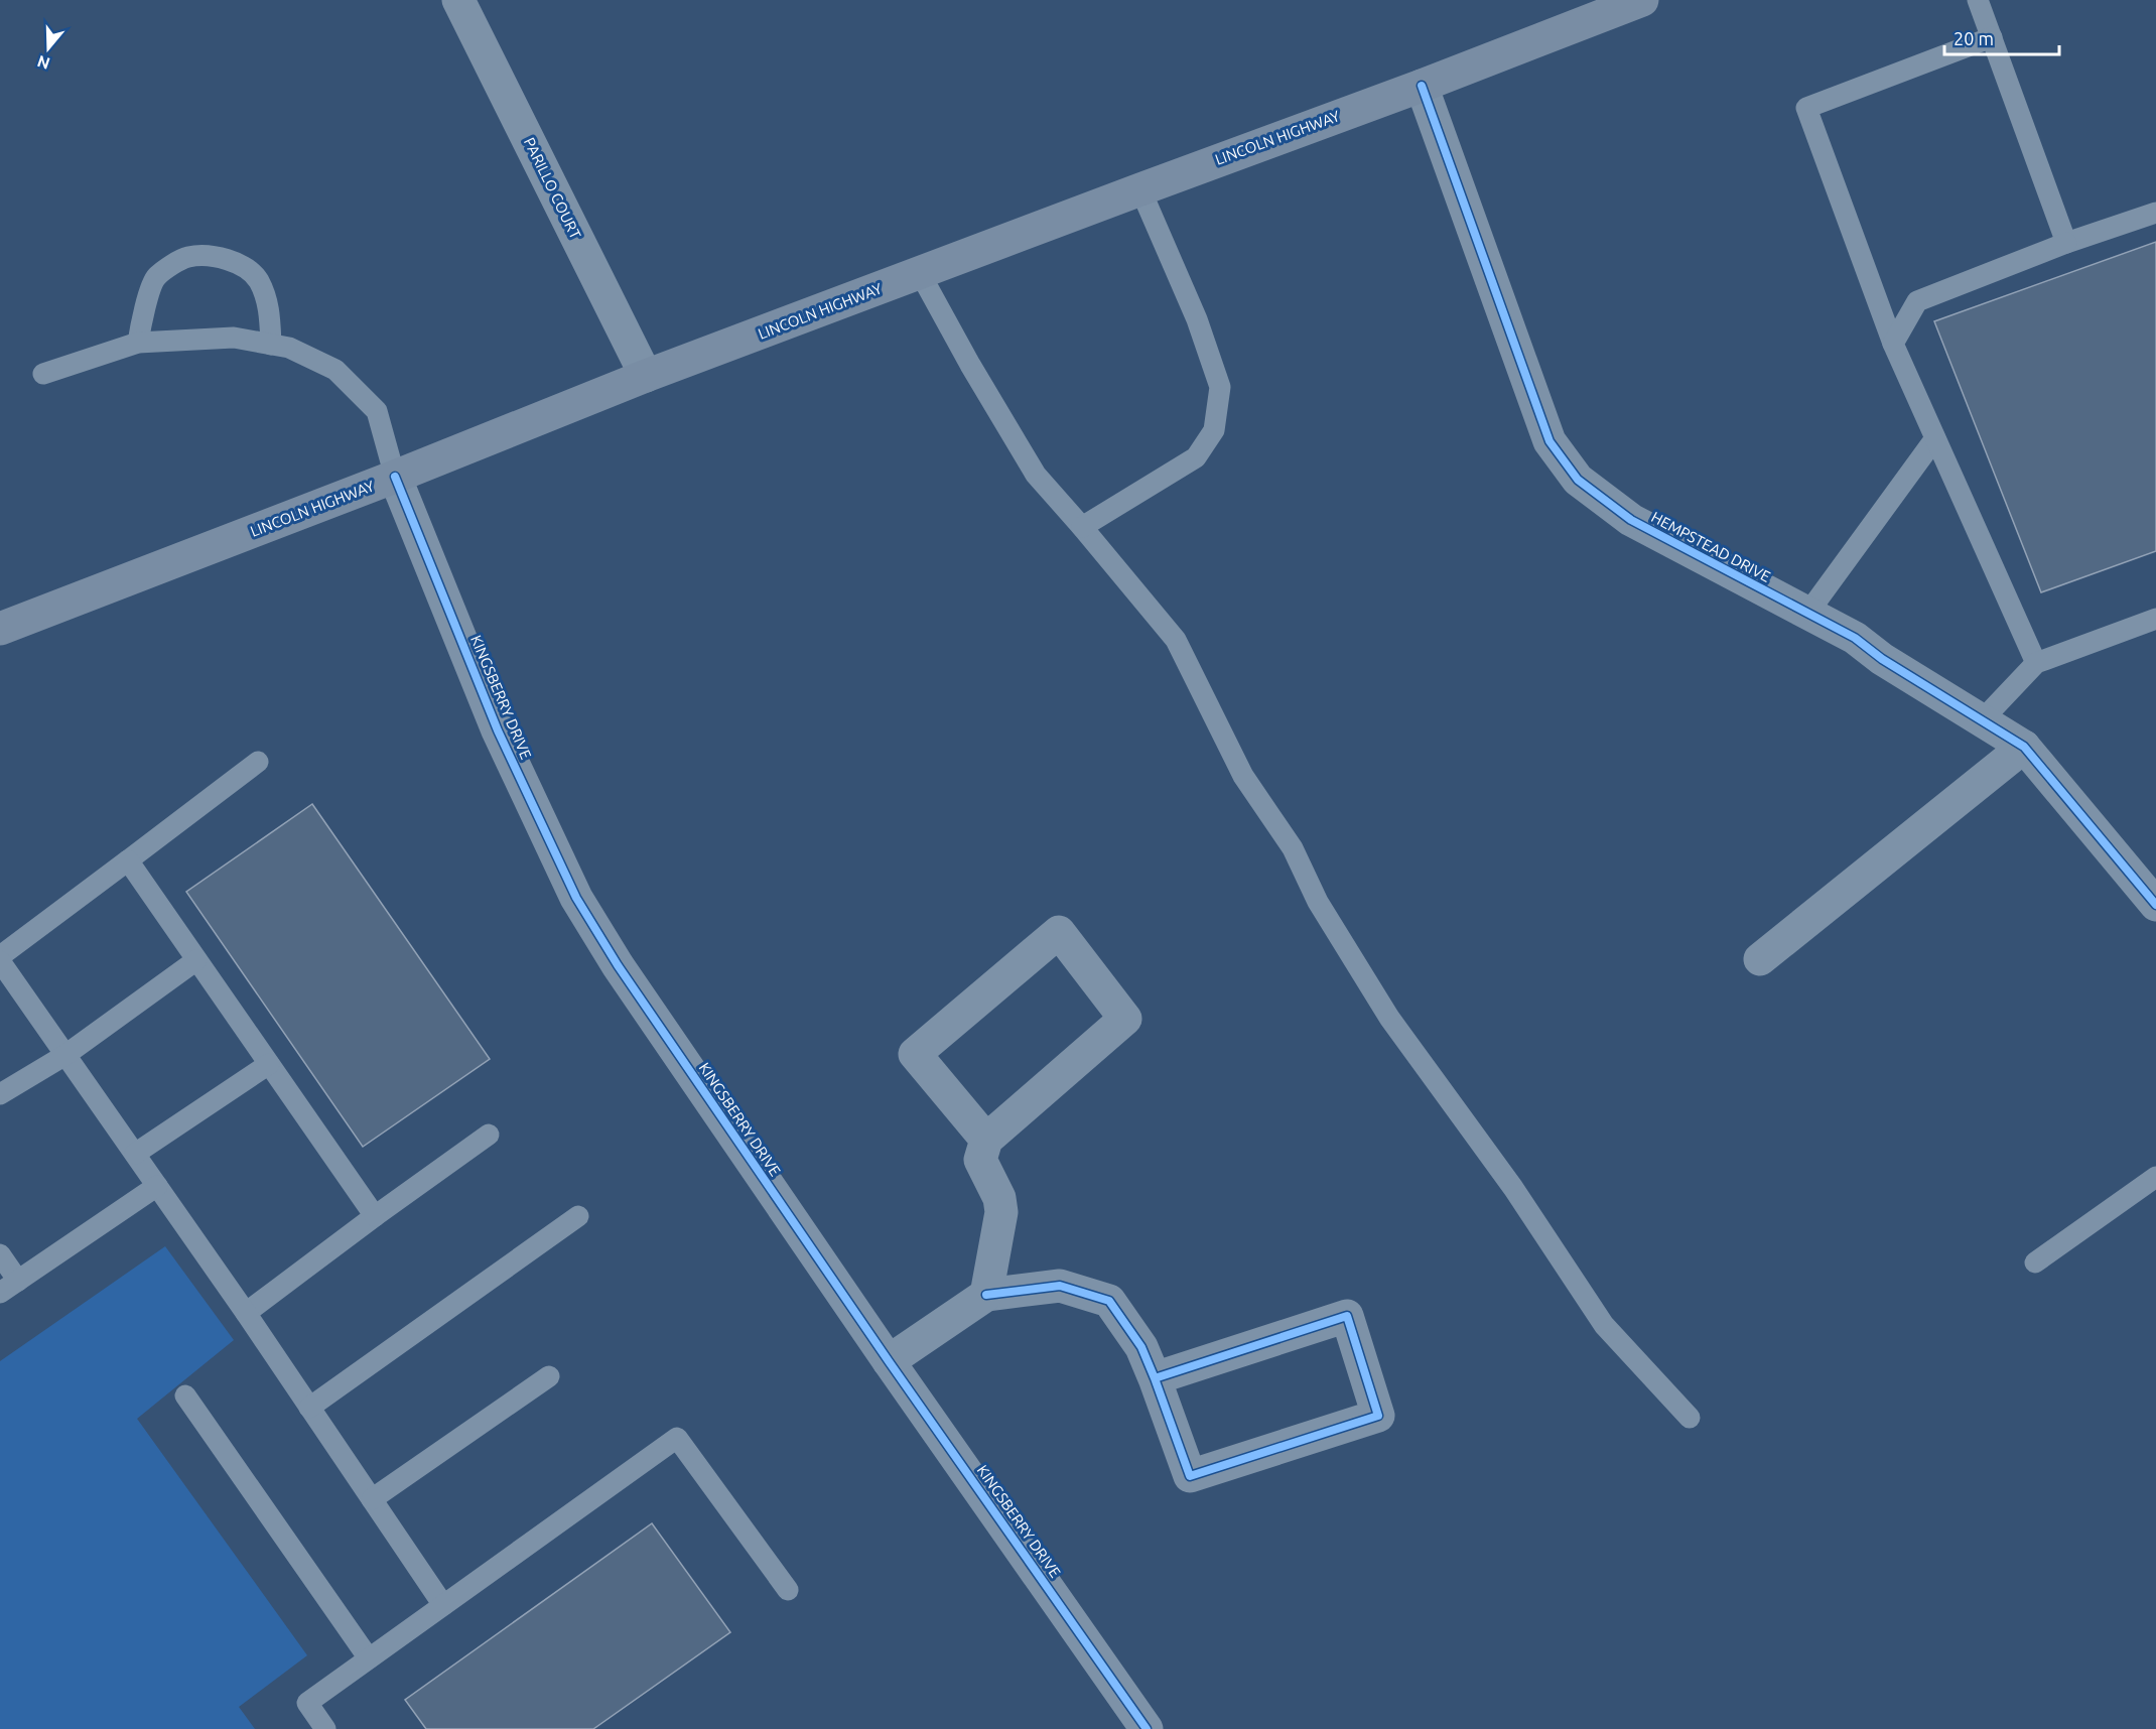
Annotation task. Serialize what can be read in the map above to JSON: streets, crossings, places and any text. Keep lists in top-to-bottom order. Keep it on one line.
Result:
{"streets":{"main road":["LINCOLN HIGHWAY"],"street":["PARILLO COURT","HEMPSTEAD DRIVE","KINGSBERRY DRIVE"]},"crossings":[["LINCOLN HIGHWAY","PARILLO COURT"],["LINCOLN HIGHWAY","HEMPSTEAD DRIVE"],["LINCOLN HIGHWAY","KINGSBERRY DRIVE"]],"scale_bar":"20 m","north":"bottom"}
